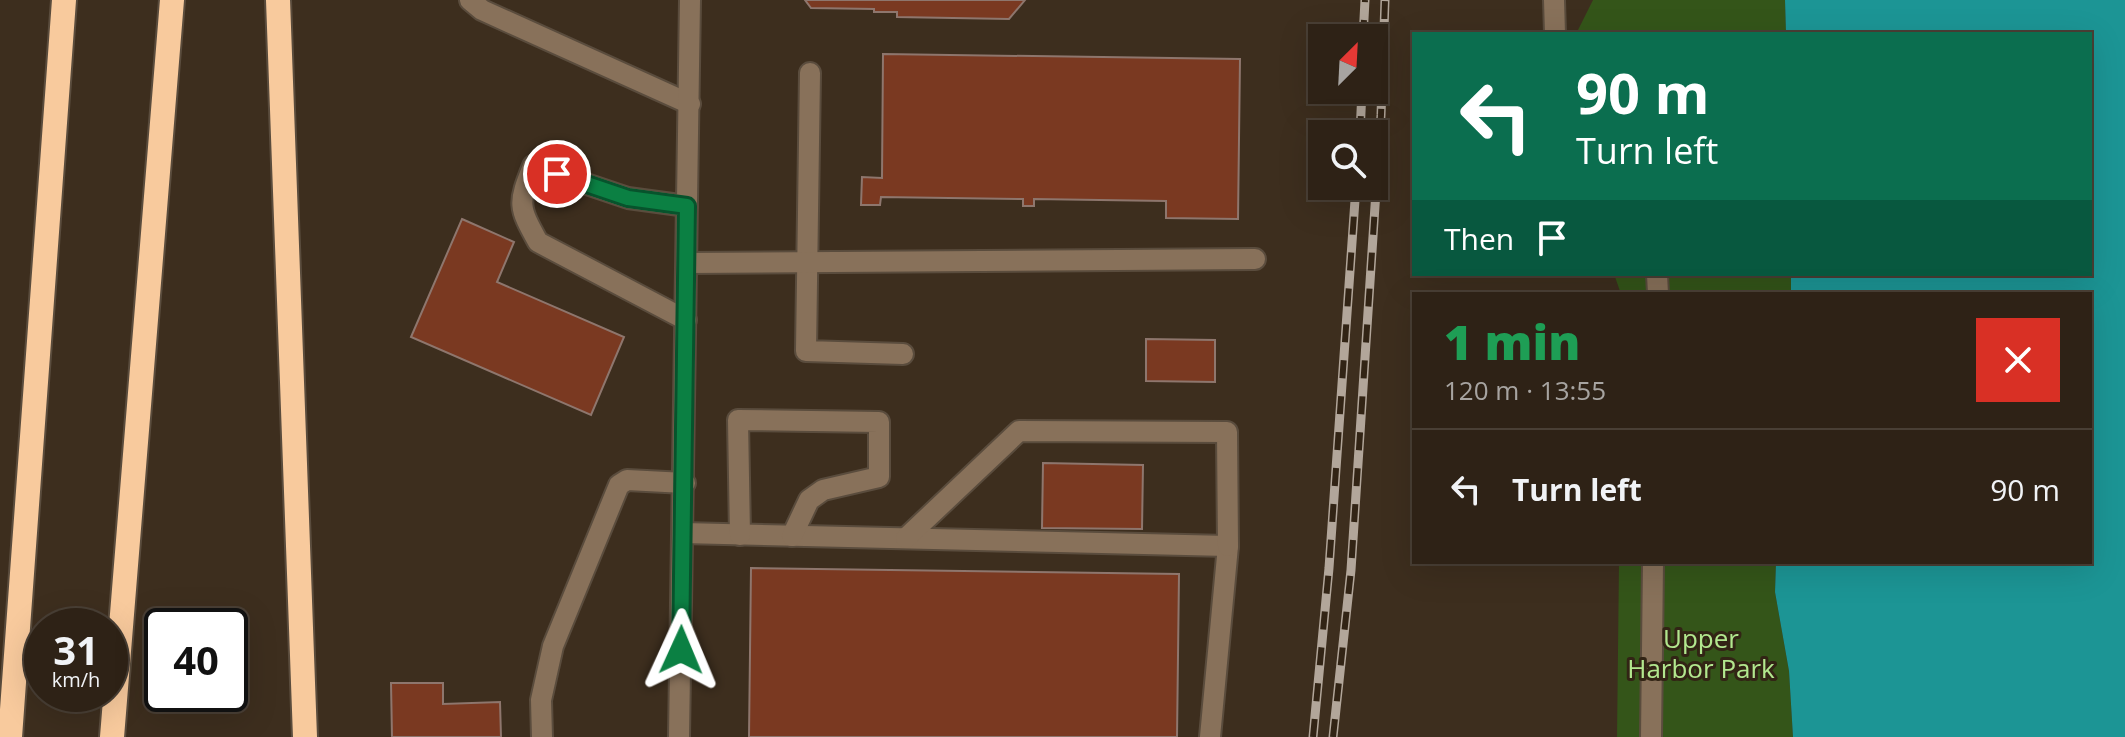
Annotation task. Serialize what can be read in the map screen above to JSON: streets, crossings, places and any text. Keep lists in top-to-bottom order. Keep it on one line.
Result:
{"parks":["Upper Harbor Park"],"north":"top right","page":{"turn":["90 m","Turn left"],"then":"Then","heading":["1 min","120 m · 13:55"],"list":[{"name":"Turn left","value":"90 m"}],"speed":"31 km/h","limit":"40"}}
